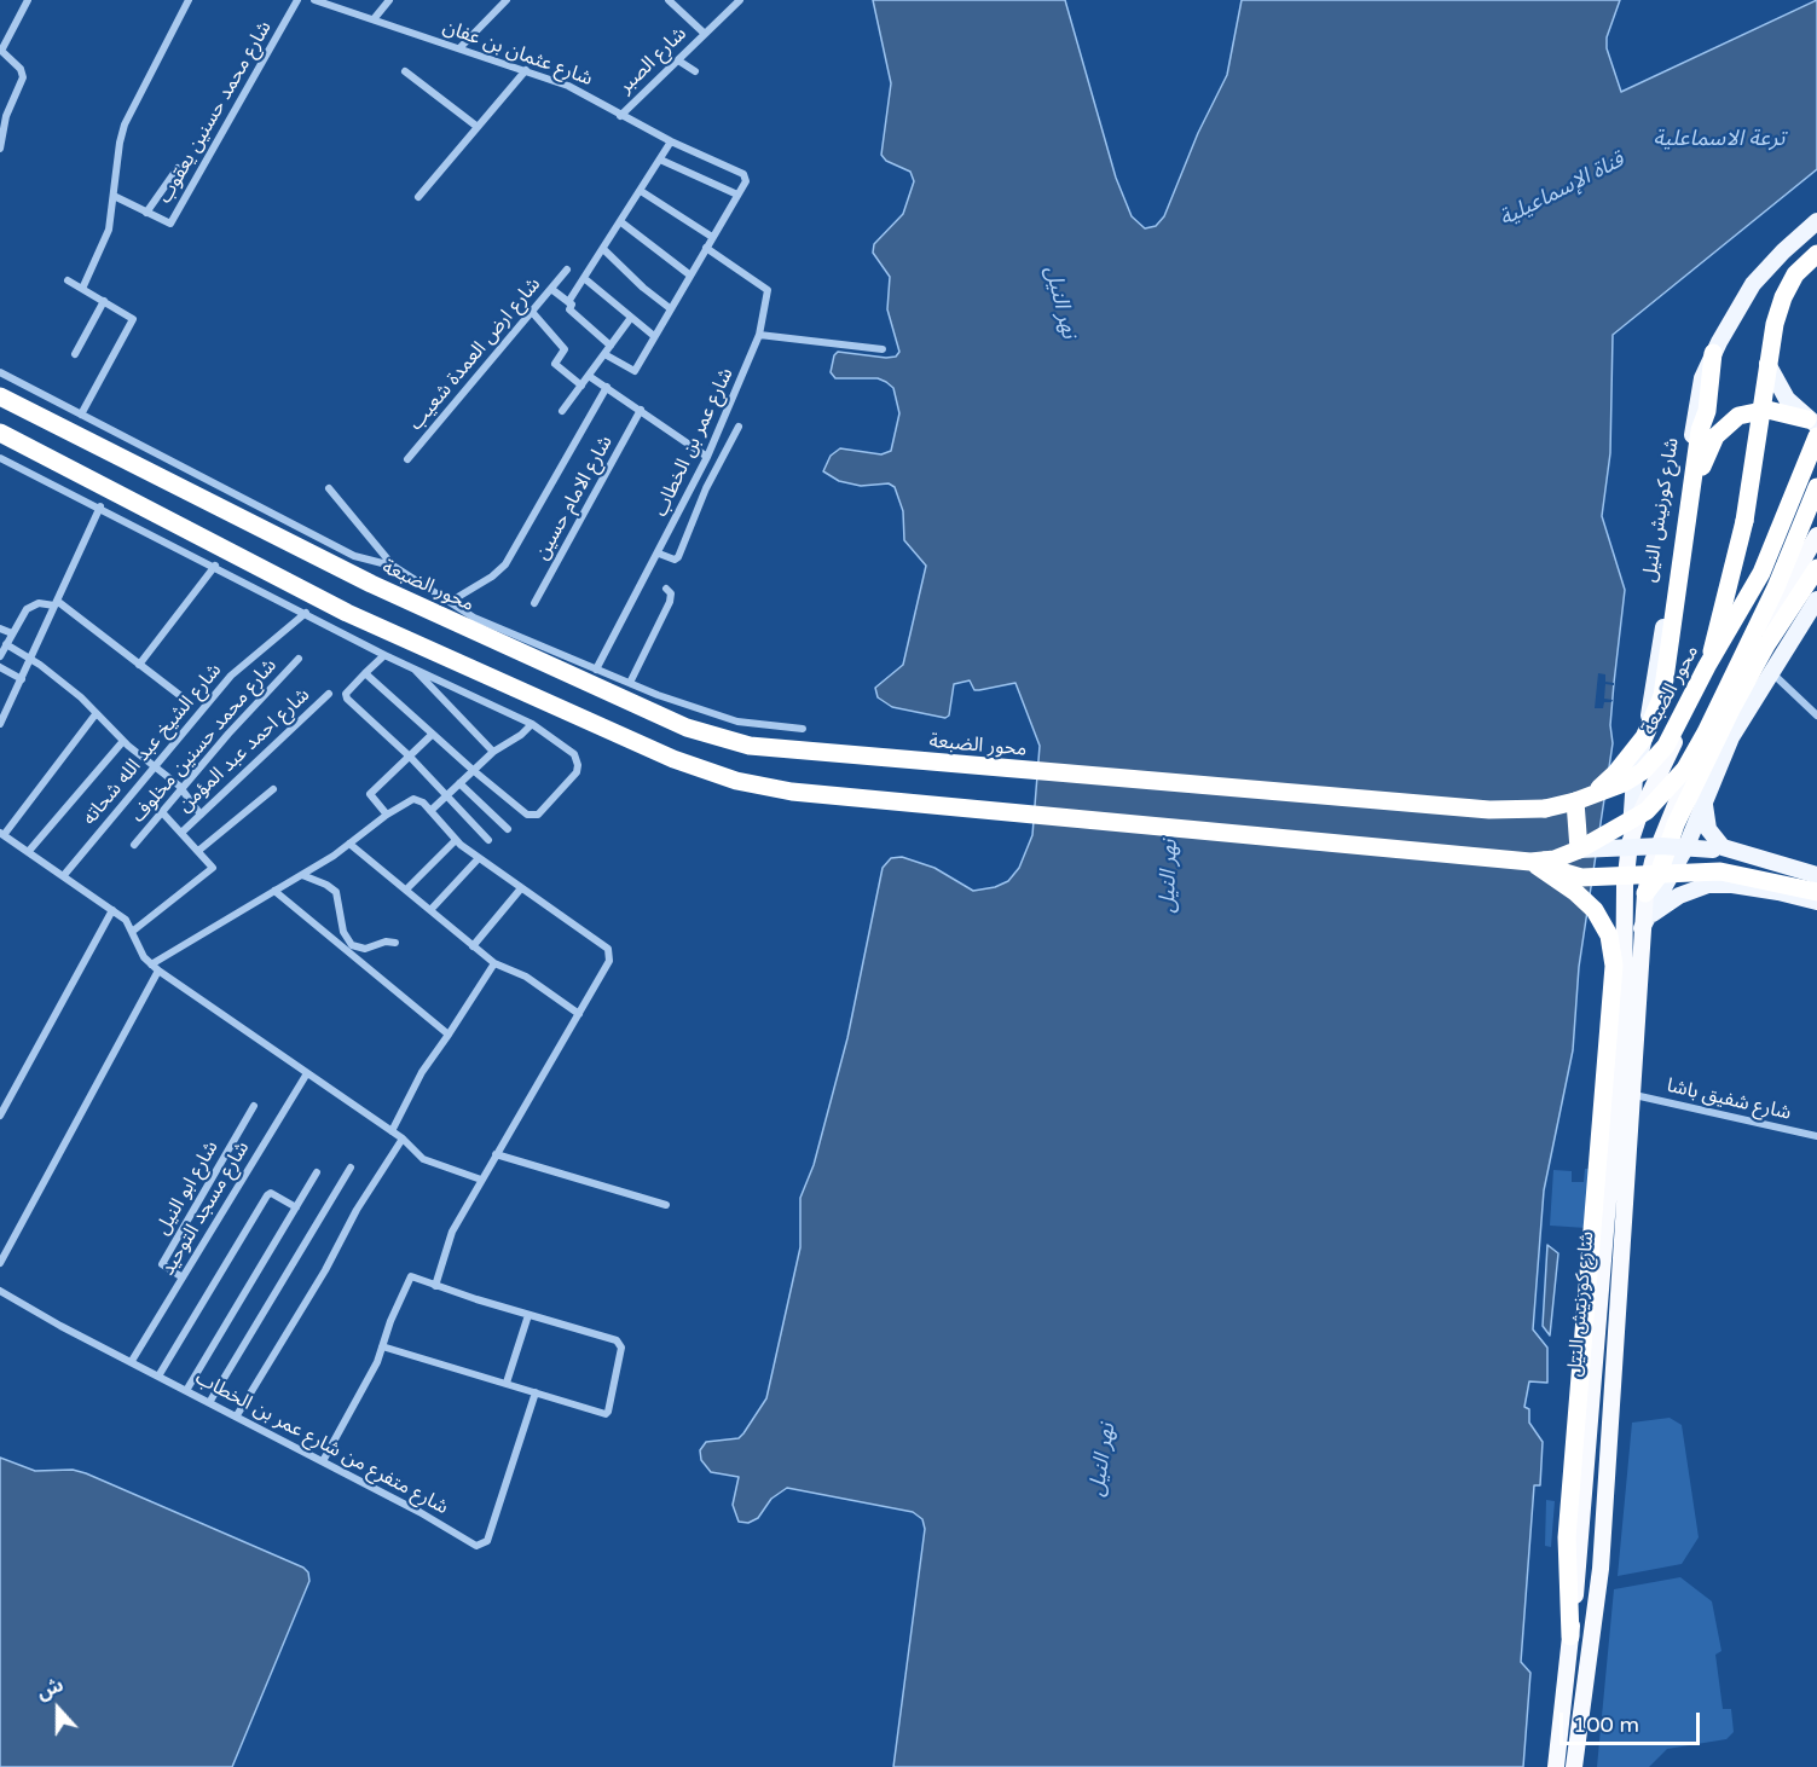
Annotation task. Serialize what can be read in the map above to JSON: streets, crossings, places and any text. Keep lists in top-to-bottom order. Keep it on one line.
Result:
{"streets":{"highway":["شارع كورنيش النيل","محور الضبعة"],"street":["شارع عثمان بن عفان","شارع الصبر","شارع محمد حسنين يعقوب","شارع ارض العمدة شعيب","شارع عمر بن الخطاب","شارع الامام حسين","شارع محمد حسنين مخلوف","شارع الشيخ عبد الله شحاته","شارع احمد عبد المؤمن","شارع شفيق باشا","شارع ابو النيل","شارع مسجد التوحيد","شارع متفرع من شارع عمر بن الخطاب"]},"crossings":[["شارع عثمان بن عفان","شارع الصبر"],["شارع كورنيش النيل","شارع شفيق باشا"],["شارع ابو النيل","شارع مسجد التوحيد"],["شارع مسجد التوحيد","شارع متفرع من شارع عمر بن الخطاب"]],"water":["ترعة الاسماعلية","قناة الإسماعيلية","نهر النيل"],"scale_bar":"100 m","north":"top"}
